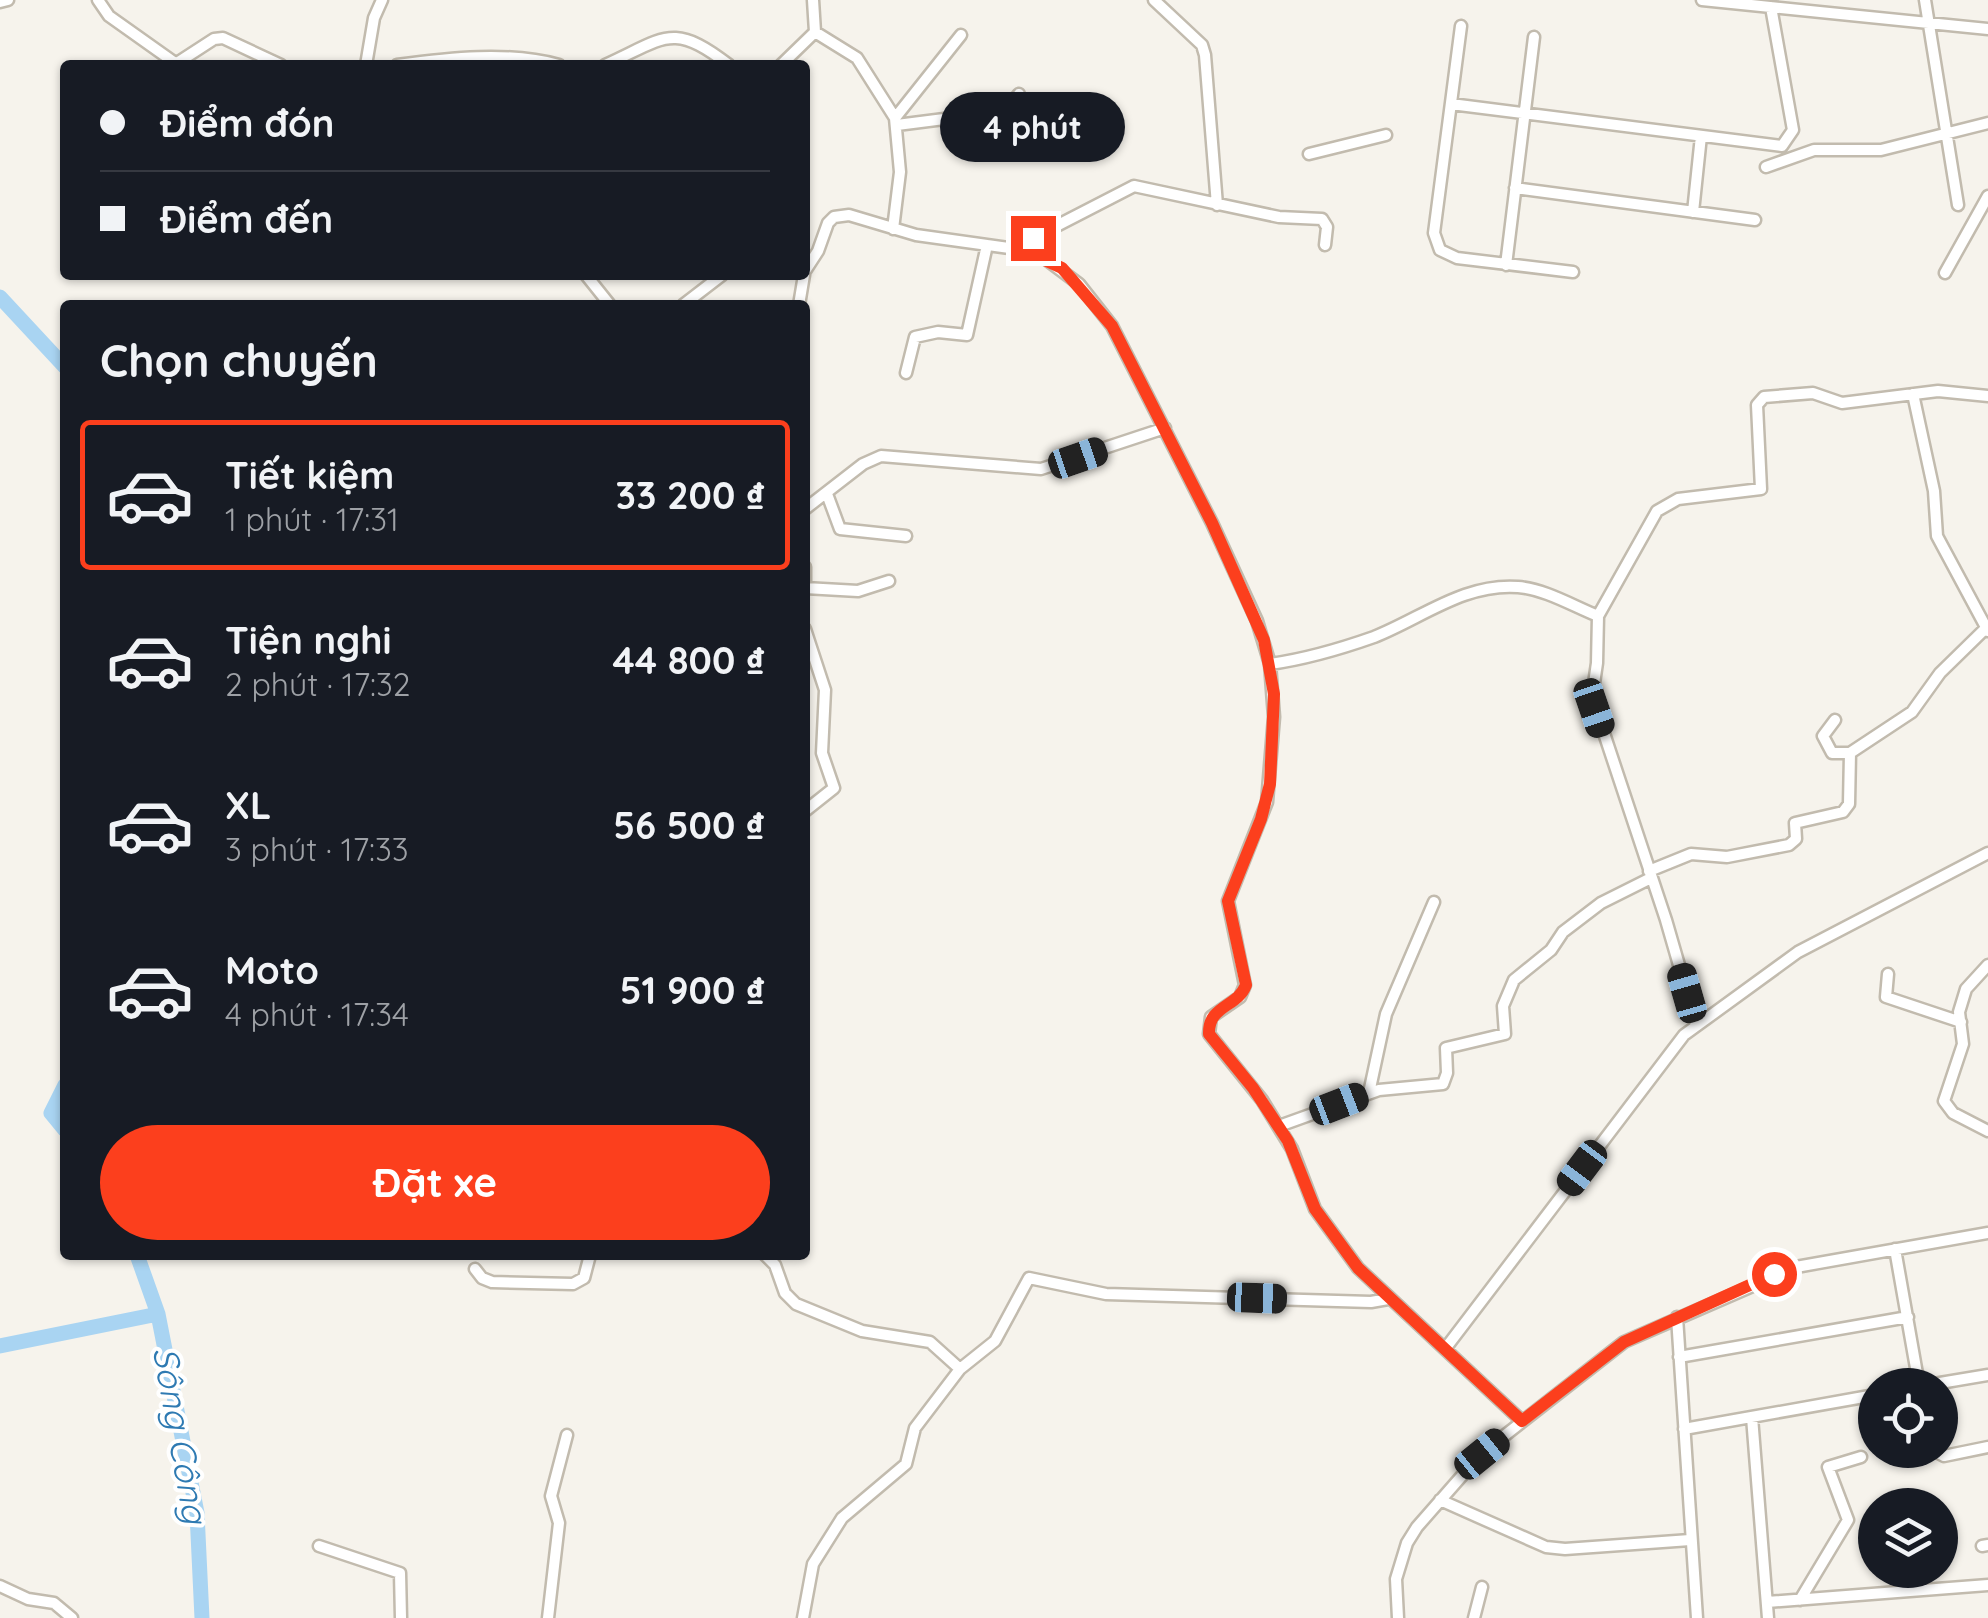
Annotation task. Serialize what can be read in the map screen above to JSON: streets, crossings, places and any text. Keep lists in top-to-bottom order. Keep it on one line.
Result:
{"water":["Sông Công"],"page":{"banner":["Điểm đón","Điểm đến"],"bubble":"4 phút","heading":"Chọn chuyến","list":[{"name":"Tiết kiệm","note":"1 phút · 17:31","value":"33 200 ₫"},{"name":"Tiện nghi","note":"2 phút · 17:32","value":"44 800 ₫"},{"name":"XL","note":"3 phút · 17:33","value":"56 500 ₫"},{"name":"Moto","note":"4 phút · 17:34","value":"51 900 ₫"}],"buttons":"Đặt xe"}}
